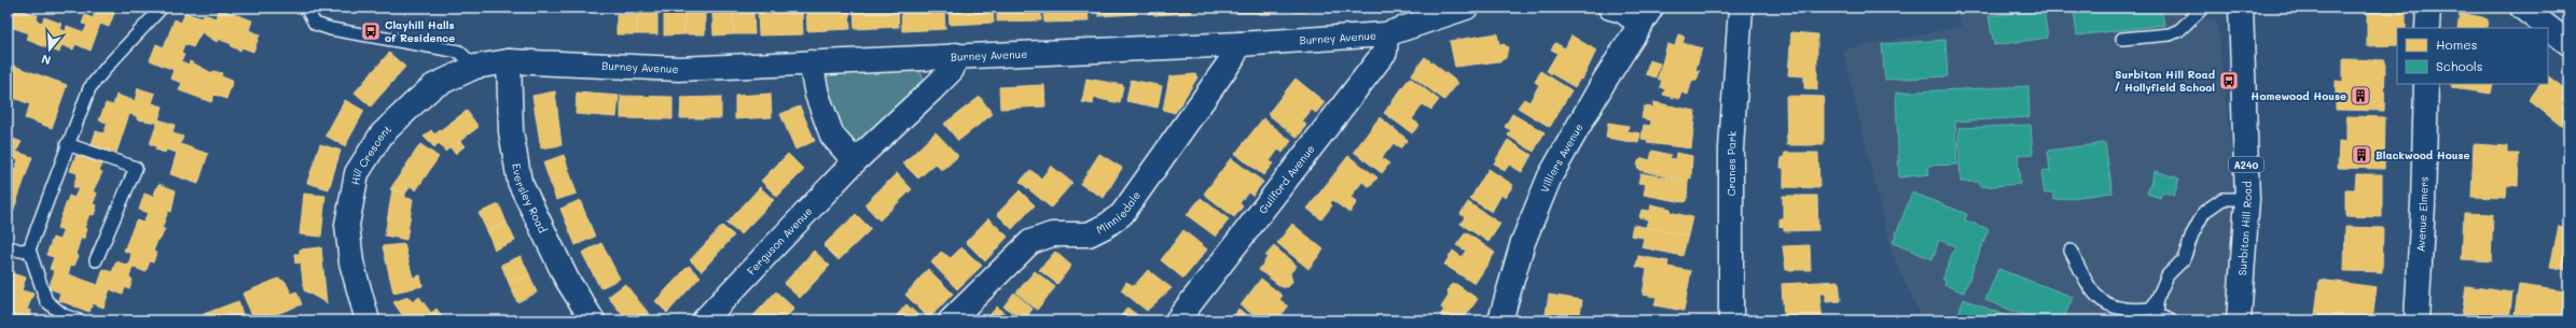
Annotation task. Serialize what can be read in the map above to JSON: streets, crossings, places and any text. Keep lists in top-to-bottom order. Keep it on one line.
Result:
{"streets":{"street":["Burney Avenue","Hill Crescent","Villiers Avenue","Cranes Park","A240","Guilford Avenue","Eversley Road","Minniedale","Avenue Elmers","Surbiton Hill Road","Ferguson Avenue"]},"crossings":[["Burney Avenue","Hill Crescent"],["Burney Avenue","Guilford Avenue"],["Burney Avenue","Eversley Road"],["Burney Avenue","Minniedale"],["Burney Avenue","Ferguson Avenue"],["Hill Crescent","Eversley Road"]],"places":{"bus stop":["Clayhill Halls of Residence","Surbiton Hill Road / Hollyfield School"],"building":["Homewood House","Blackwood House"]},"legend":["Homes","Schools"],"north":"bottom"}
